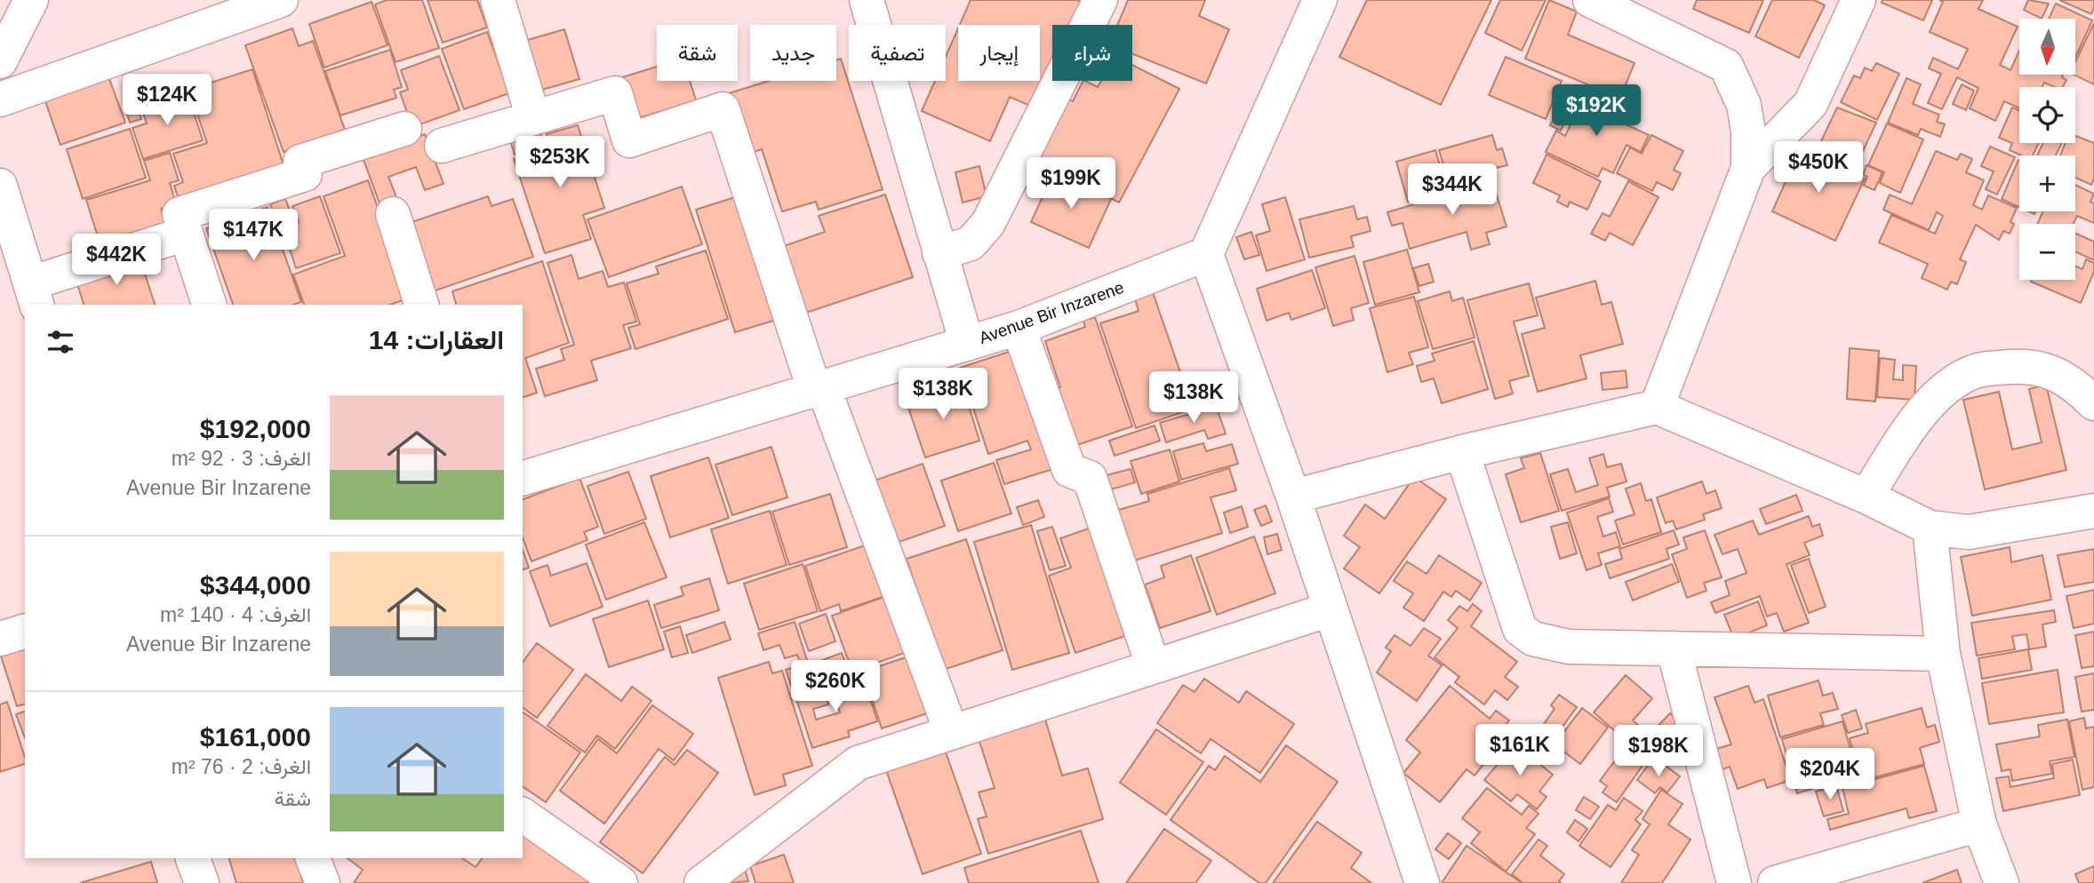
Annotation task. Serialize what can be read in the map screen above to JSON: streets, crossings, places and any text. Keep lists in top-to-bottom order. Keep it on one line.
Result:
{"streets":{"street":["Avenue Bir Inzarene"]},"north":"bottom","page":{"map_buttons":["+","−"],"chip":["شراء","إيجار","تصفية","جديد","شقة"],"price":["$124K","$192K","$253K","$450K","$199K","$344K","$147K","$442K","$138K","$138K","$260K","$161K","$198K","$204K"],"heading":"العقارات: 14","list":[{"name":"$192,000","note":"الغرف: 3 · 92 m² · Avenue Bir Inzarene"},{"name":"$344,000","note":"الغرف: 4 · 140 m² · Avenue Bir Inzarene"},{"name":"$161,000","note":"الغرف: 2 · 76 m² · شقة"}]}}
